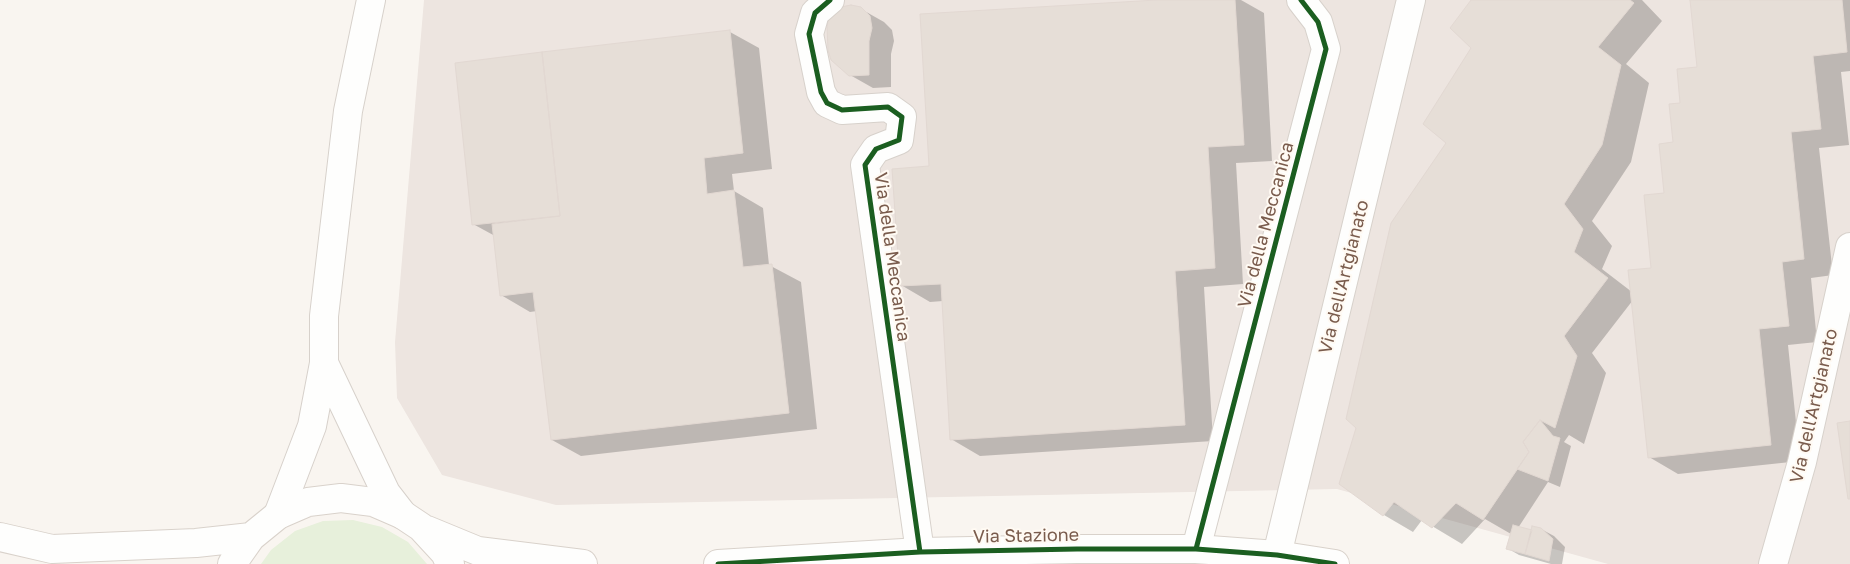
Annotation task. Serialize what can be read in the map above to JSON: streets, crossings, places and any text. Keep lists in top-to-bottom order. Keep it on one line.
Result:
{"streets":{"street":["Via della Meccanica","Via dell'Artgianato","Via Stazione"]},"crossings":[["Via della Meccanica","Via Stazione"],["Via dell'Artgianato","Via Stazione"]]}
